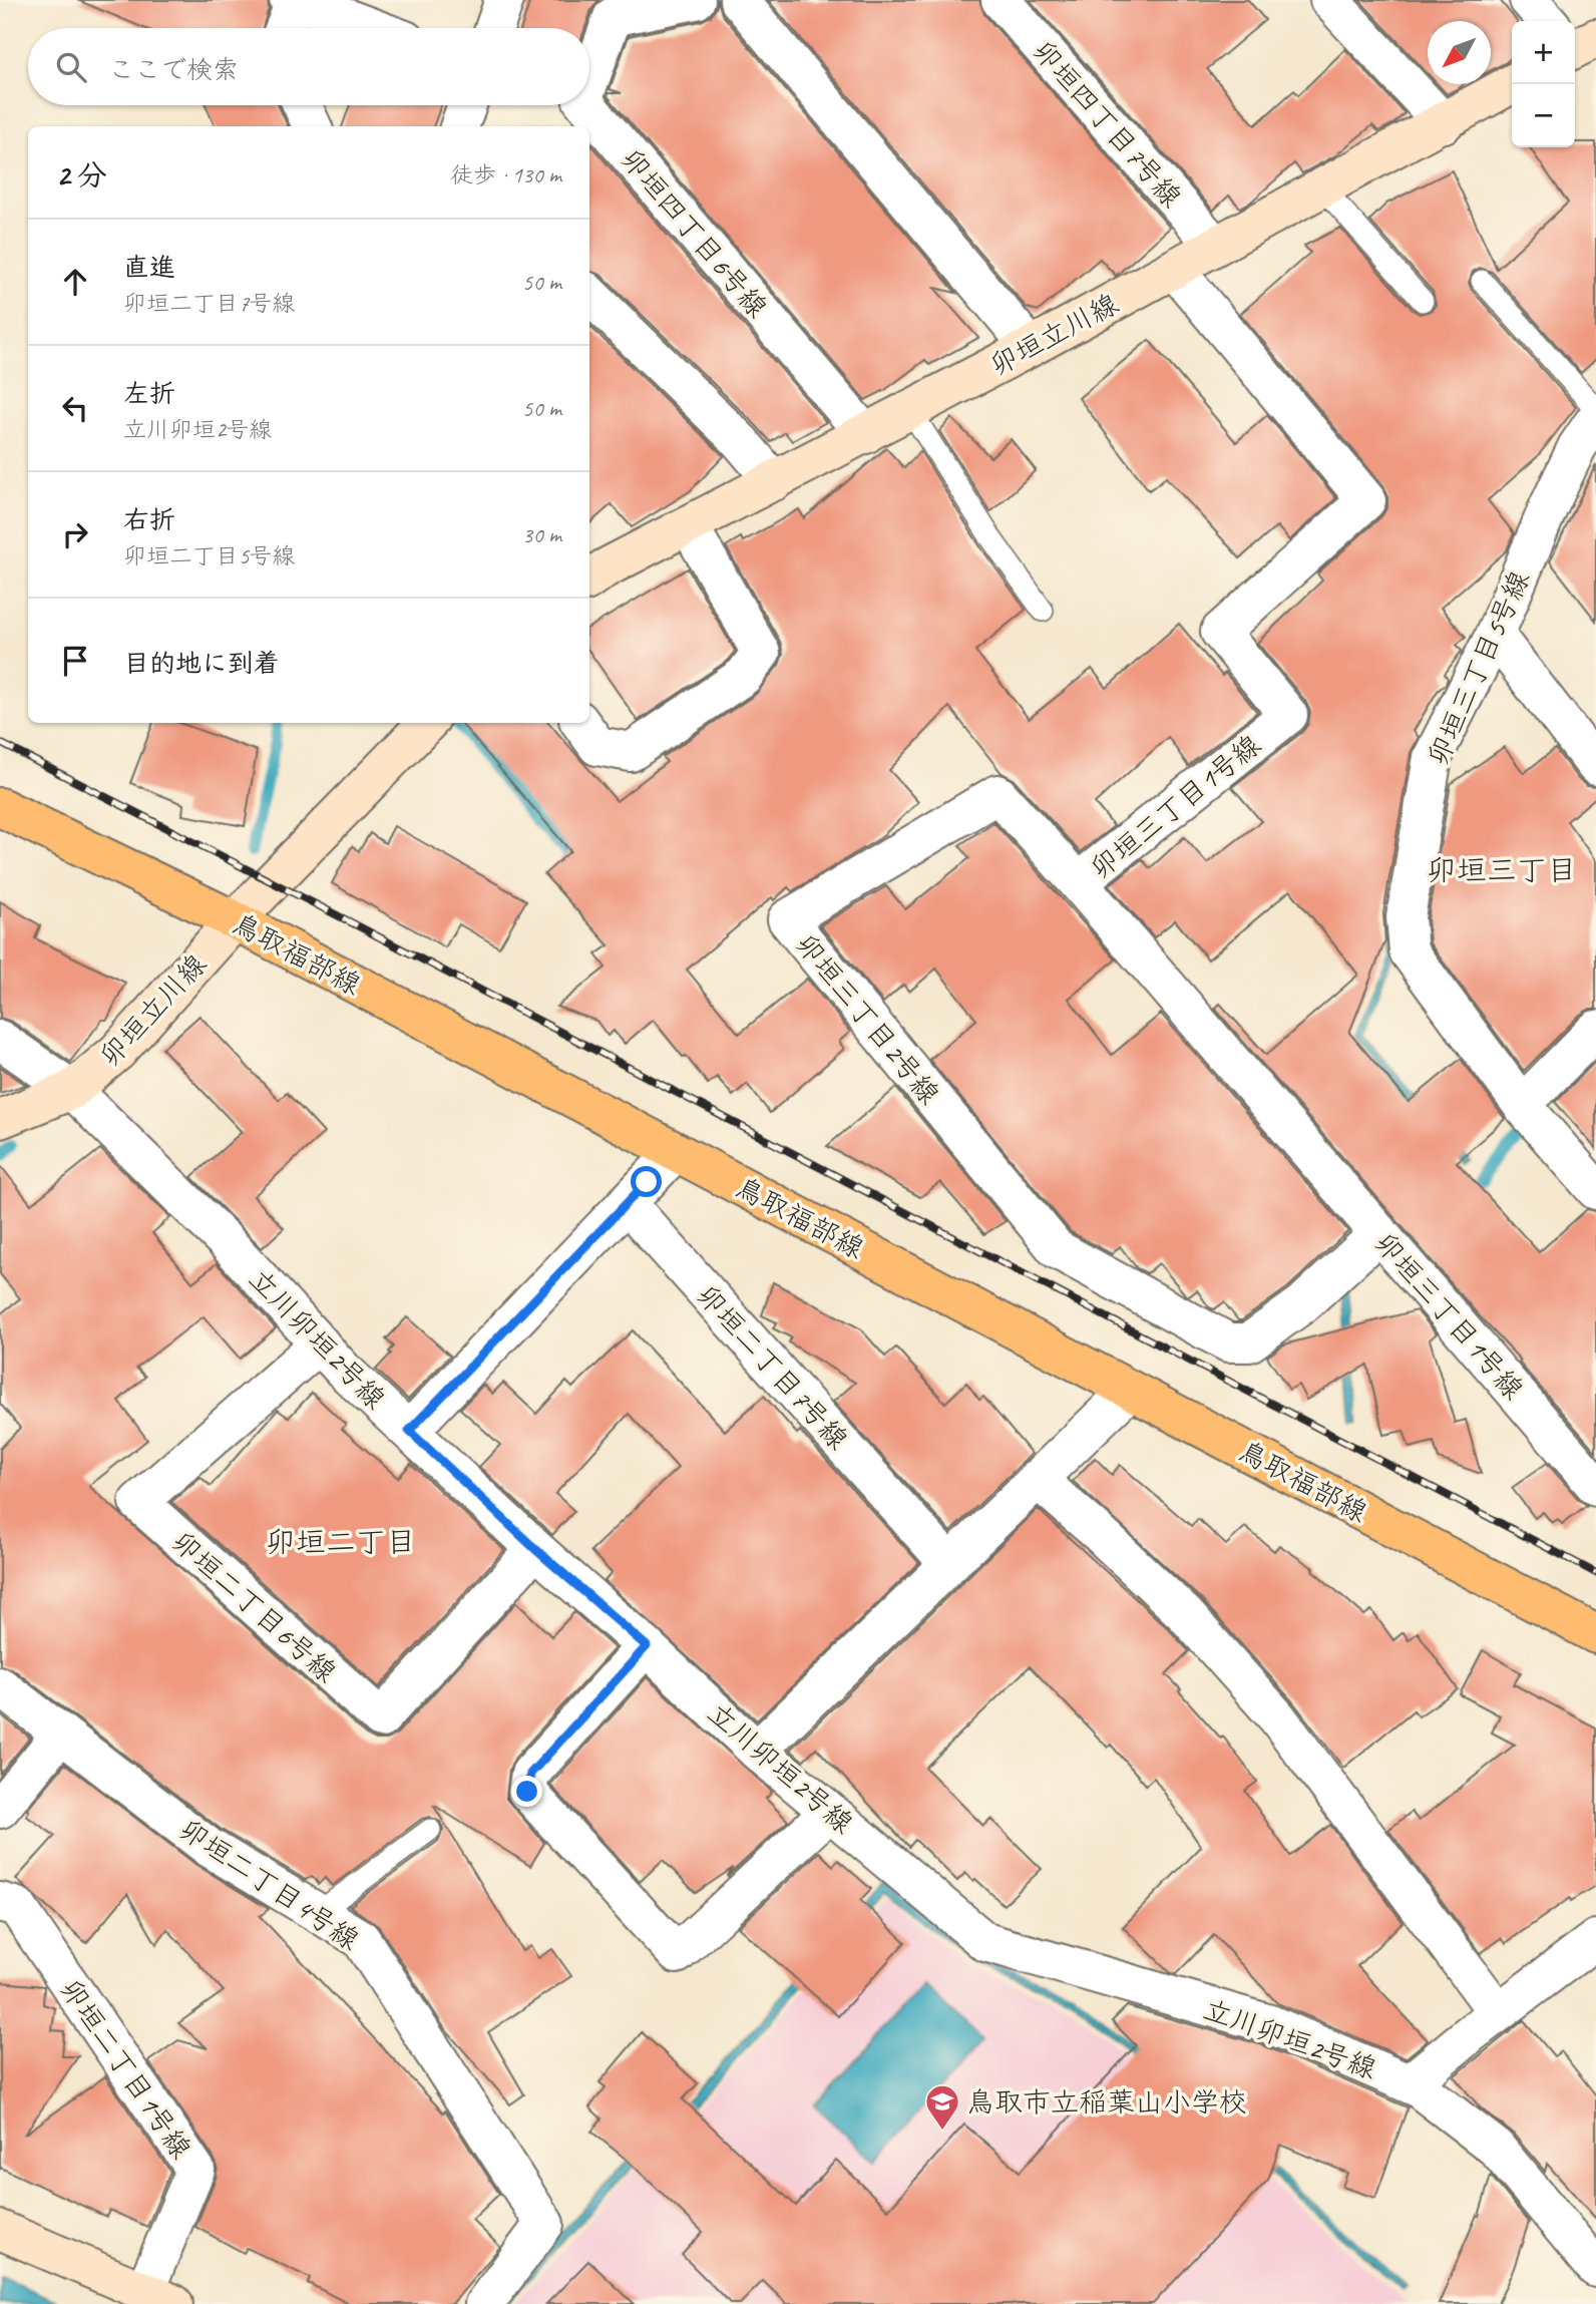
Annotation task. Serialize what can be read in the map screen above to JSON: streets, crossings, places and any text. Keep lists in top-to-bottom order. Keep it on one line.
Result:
{"streets":{"main road":["鳥取福部線"],"street":["卯垣四丁目7号線","卯垣四丁目6号線","卯垣立川線","卯垣三丁目5号線","卯垣三丁目1号線","卯垣三丁目2号線","立川卯垣2号線","卯垣二丁目7号線","卯垣二丁目6号線","卯垣二丁目4号線","卯垣二丁目1号線"]},"crossings":[["卯垣四丁目7号線","卯垣立川線"],["卯垣四丁目6号線","卯垣立川線"],["卯垣立川線","卯垣三丁目1号線"],["卯垣立川線","鳥取福部線"],["卯垣立川線","立川卯垣2号線"],["卯垣三丁目1号線","卯垣三丁目2号線"],["立川卯垣2号線","卯垣二丁目6号線"]],"districts":["卯垣三丁目","卯垣二丁目"],"places":{"school or university":["鳥取市立稲葉山小学校"]},"north":"bottom left","page":{"map_buttons":["+","−"],"search":"ここで検索","heading":["2 分","徒歩 · 130 m"],"list":[["直進","卯垣二丁目7号線","50 m"],["左折","立川卯垣2号線","50 m"],["右折","卯垣二丁目5号線","30 m"],"目的地に到着"]}}
